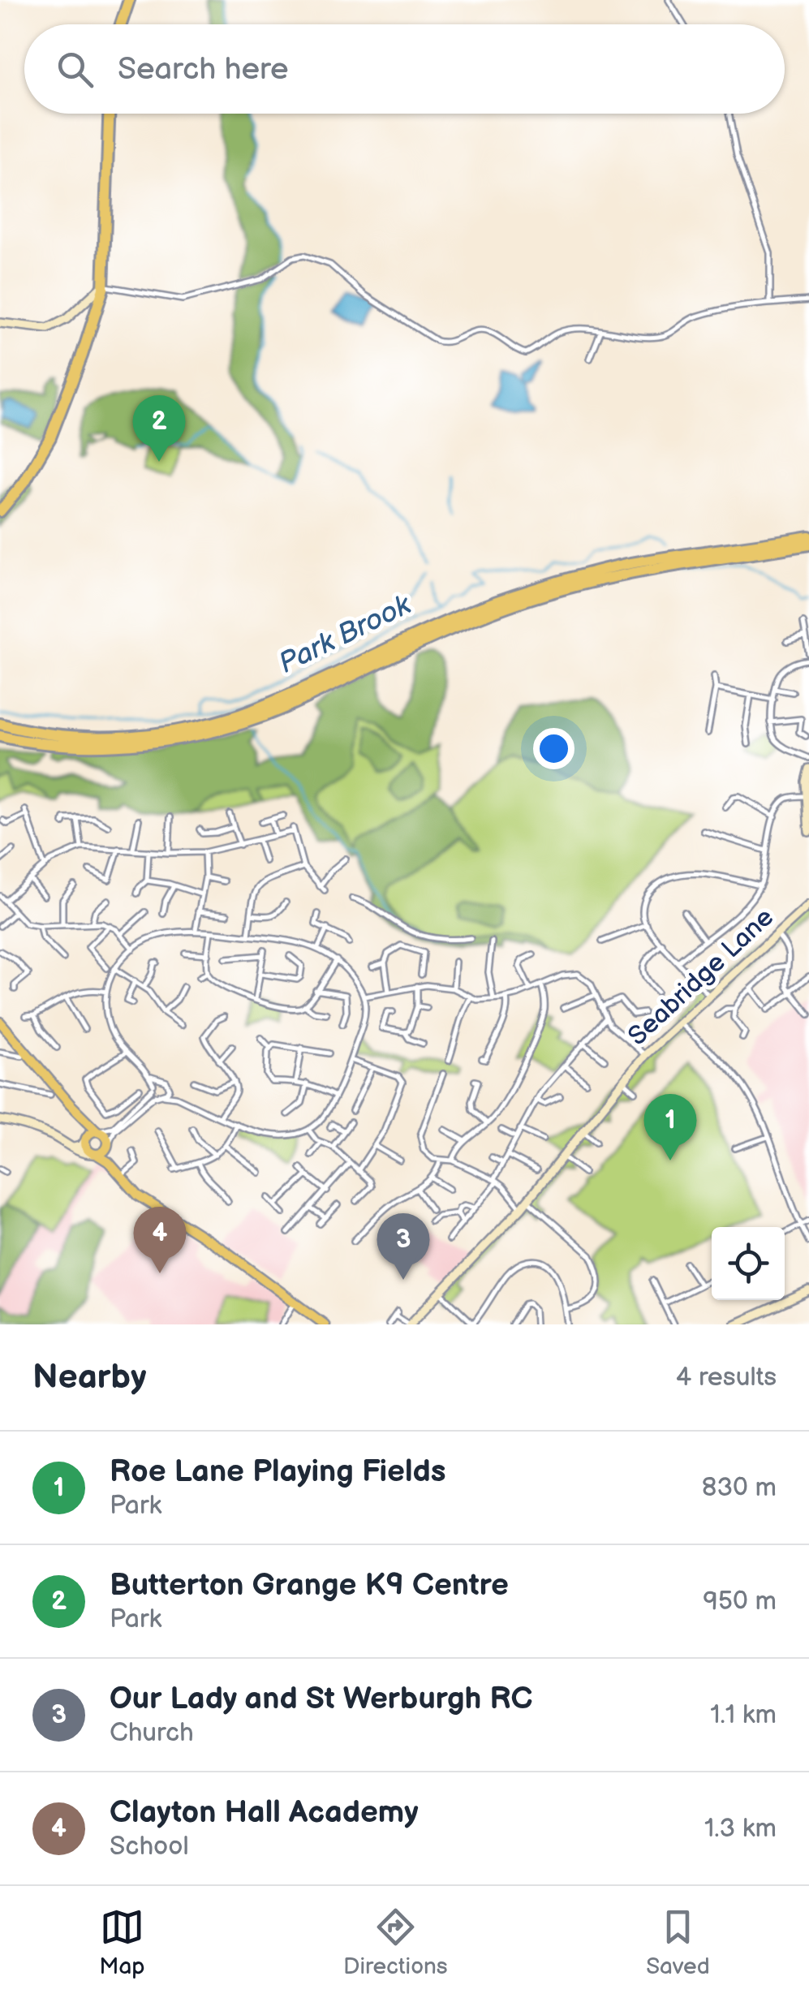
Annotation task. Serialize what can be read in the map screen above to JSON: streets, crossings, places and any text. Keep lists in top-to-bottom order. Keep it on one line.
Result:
{"streets":{"street":["Seabridge Lane"]},"water":["Park Brook"],"page":{"search":"Search here","pins":["2","1","4","3"],"heading":["Nearby","4 results"],"list":[{"mark":"1","name":"Roe Lane Playing Fields","note":"Park","value":"830 m"},{"mark":"2","name":"Butterton Grange K9 Centre","note":"Park","value":"950 m"},{"mark":"3","name":"Our Lady and St Werburgh RC","note":"Church","value":"1.1 km"},{"mark":"4","name":"Clayton Hall Academy","note":"School","value":"1.3 km"}],"nav":["Map","Directions","Saved"]}}
